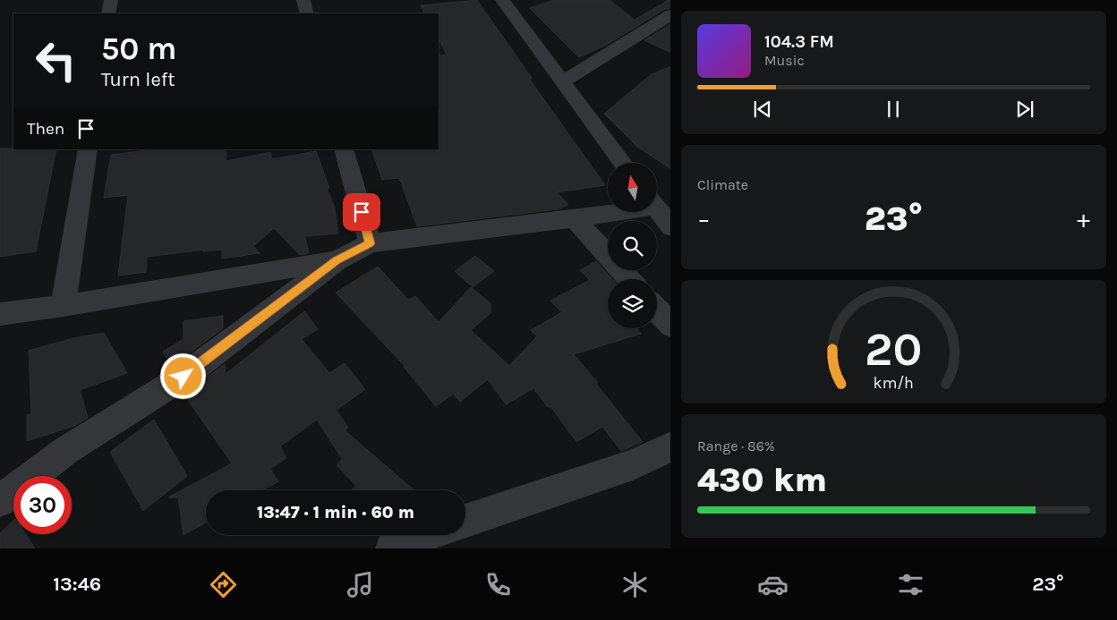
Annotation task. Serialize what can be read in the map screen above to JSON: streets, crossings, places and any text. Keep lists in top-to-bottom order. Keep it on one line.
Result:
{"north":"top","page":{"turn":["50 m","Turn left"],"song":["104.3 FM","Music"],"then":"Then","tile":["Climate",["Range · 86%","430 km"]],"heat":["−","23°","+"],"limit":"30","trip":"13:47 · 1 min · 60 m","tabs":["13:46","23°"],"gauge":["20","km/h"]}}
